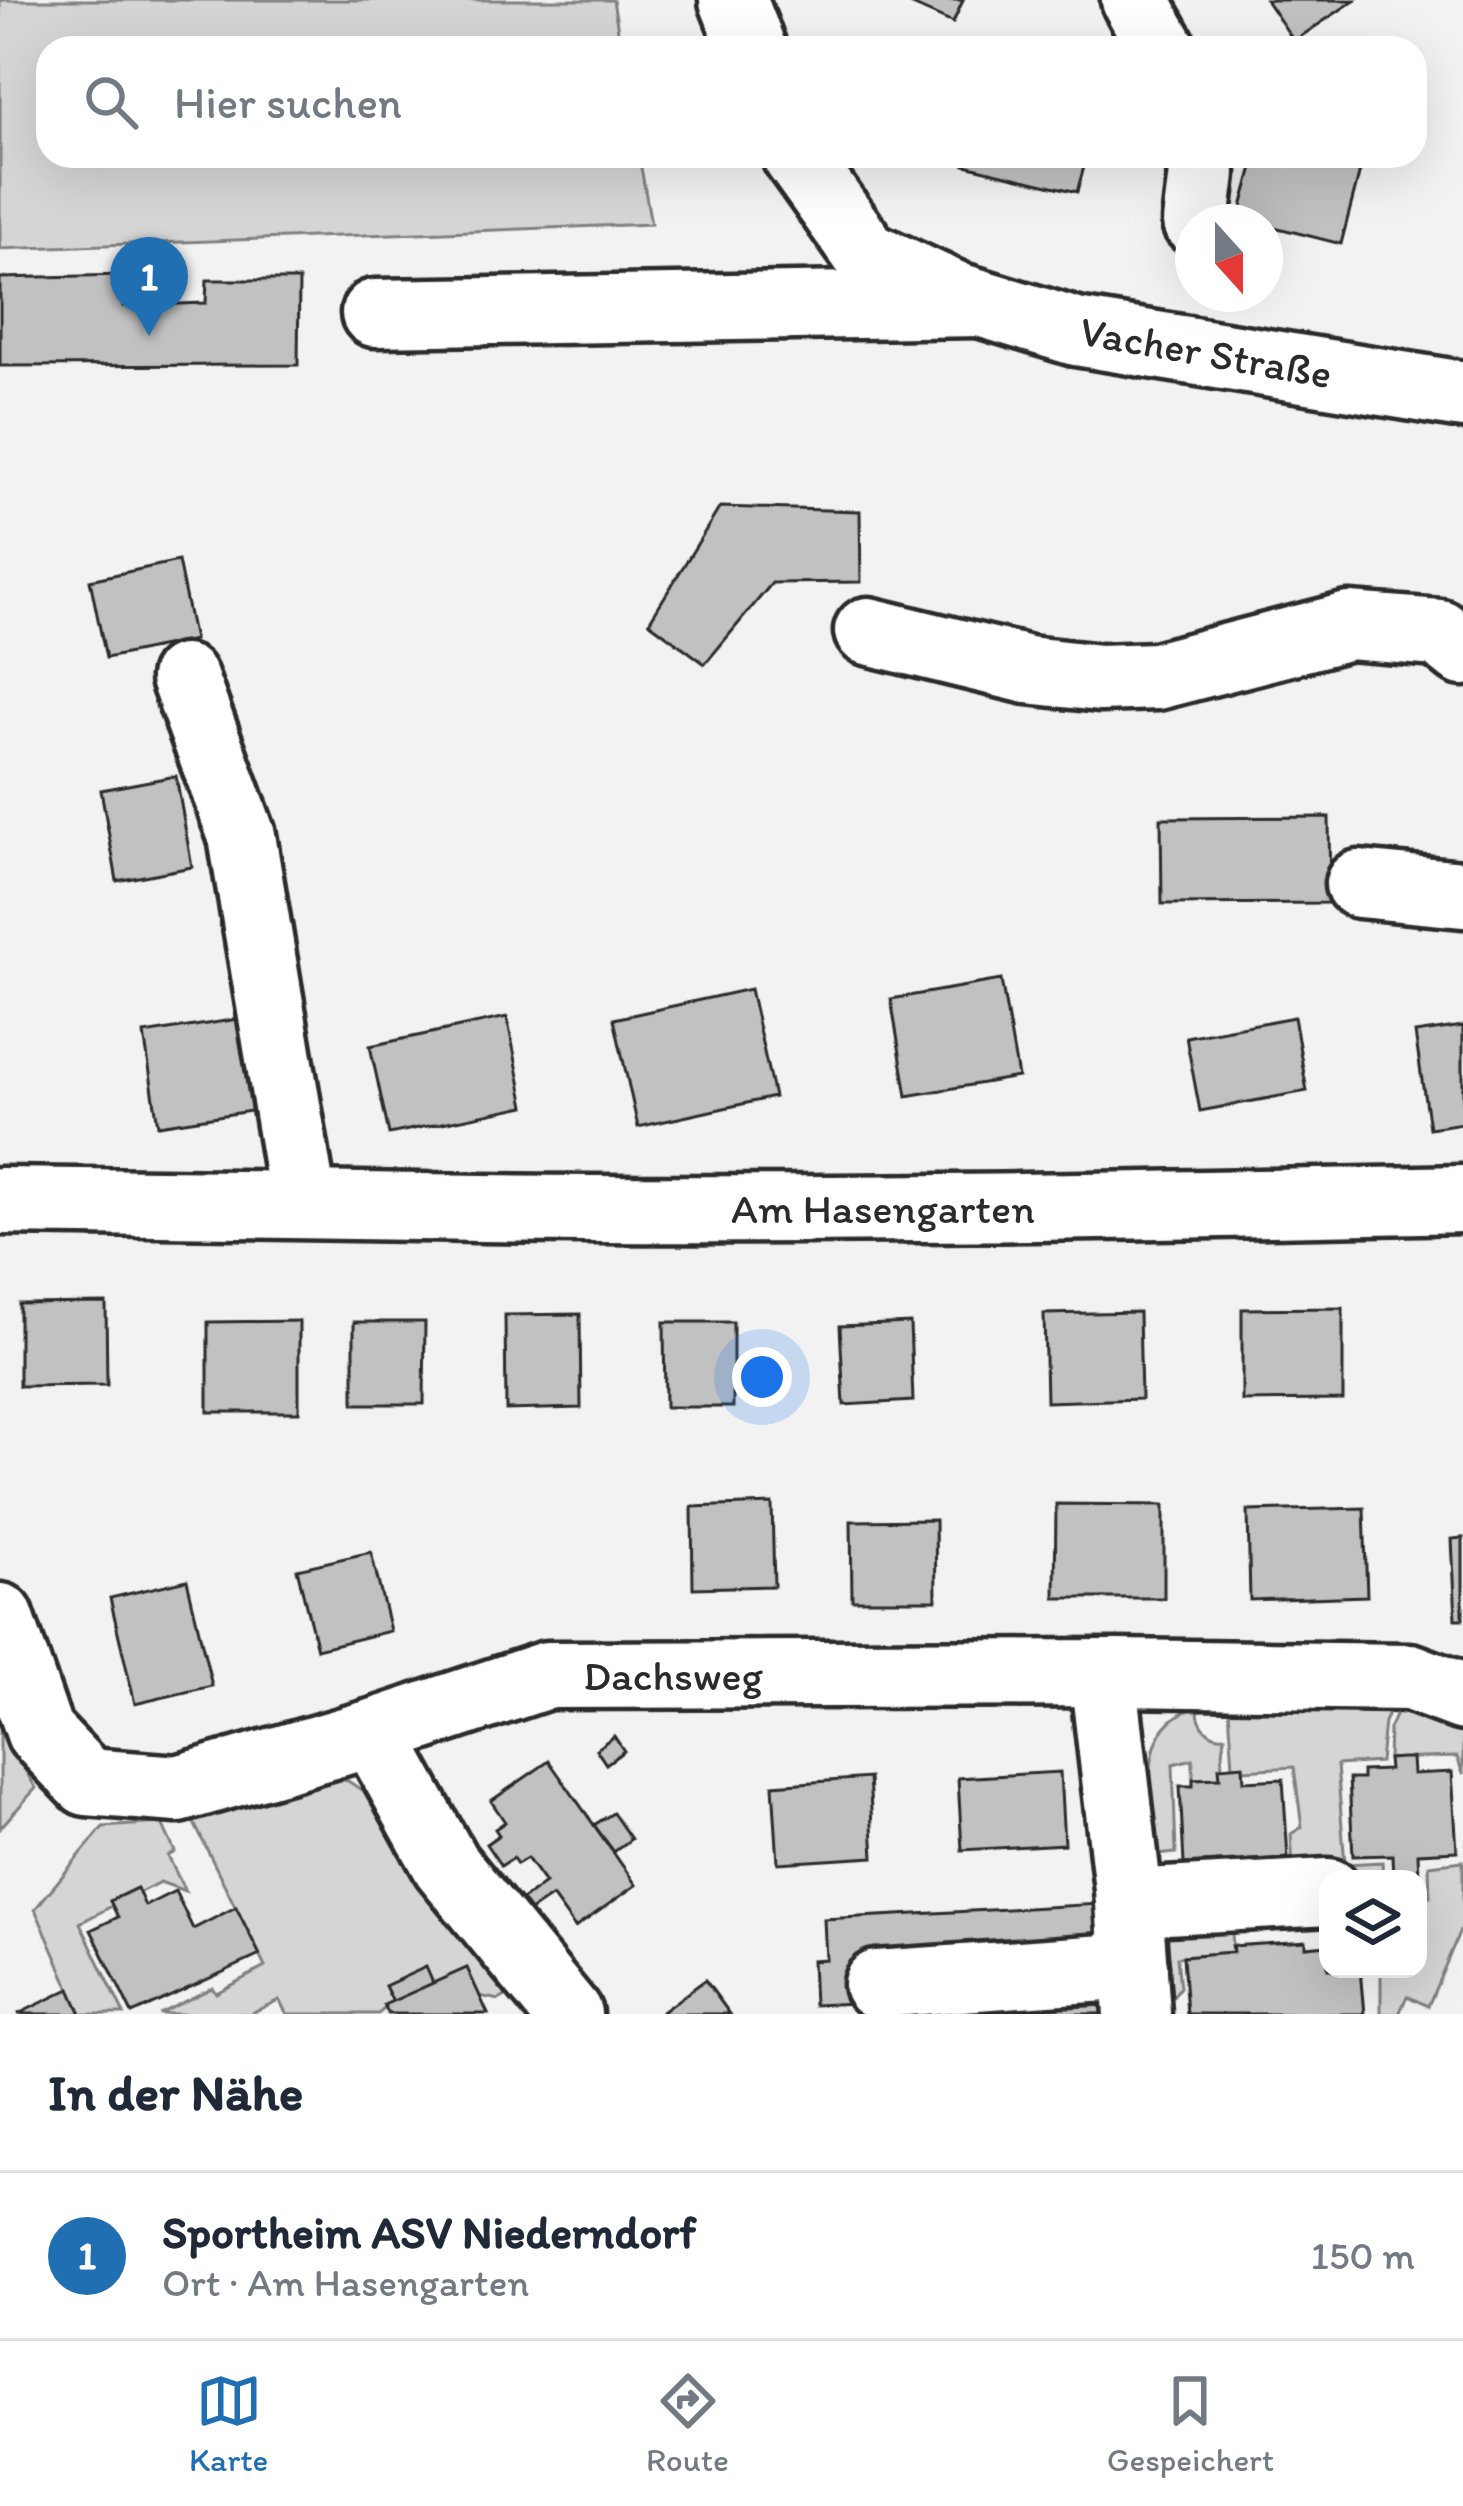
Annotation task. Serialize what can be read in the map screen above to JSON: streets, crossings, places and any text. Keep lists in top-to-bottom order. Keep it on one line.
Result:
{"streets":{"street":["Vacher Straße","Am Hasengarten","Dachsweg"]},"north":"bottom","page":{"search":"Hier suchen","pins":"1","heading":"In der Nähe","list":[{"mark":"1","name":"Sportheim ASV Niederndorf","note":"Ort · Am Hasengarten","value":"150 m"}],"nav":["Karte","Route","Gespeichert"]}}
